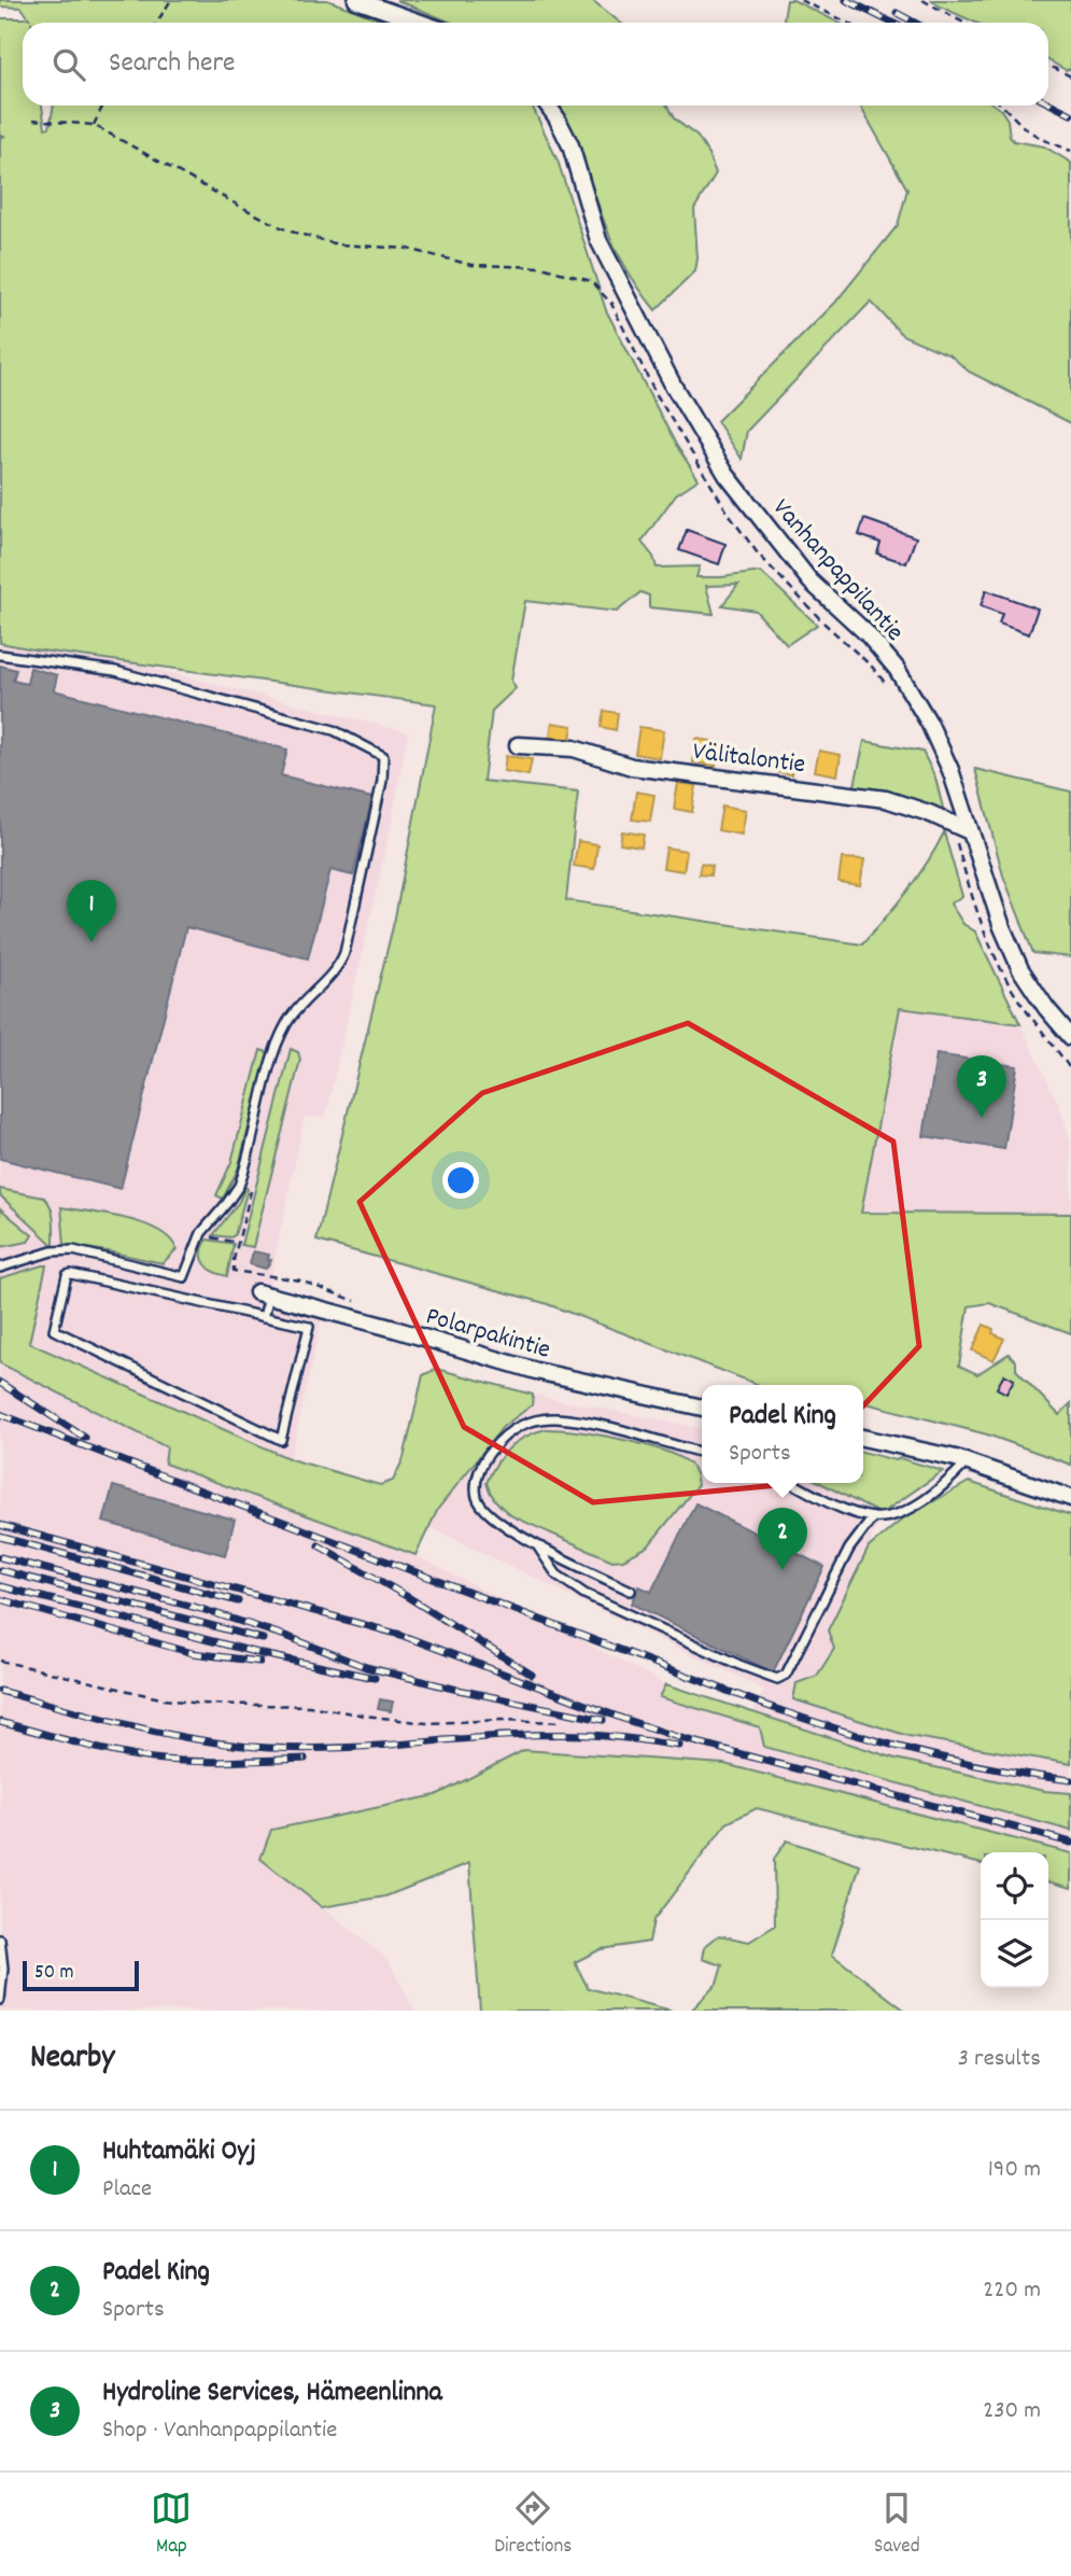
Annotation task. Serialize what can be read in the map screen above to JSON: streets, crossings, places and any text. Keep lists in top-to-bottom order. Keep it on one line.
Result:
{"streets":{"street":["Vanhanpappilantie","Välitalontie","Polarpakintie"]},"crossings":[["Vanhanpappilantie","Välitalontie"]],"scale_bar":"50 m","page":{"search":"Search here","pins":["1","3","2"],"popup":["Padel King","Sports"],"scale":"50 m","heading":["Nearby","3 results"],"list":[{"mark":"1","name":"Huhtamäki Oyj","note":"Place","value":"190 m"},{"mark":"2","name":"Padel King","note":"Sports","value":"220 m"},{"mark":"3","name":"Hydroline Services, Hämeenlinna","note":"Shop · Vanhanpappilantie","value":"230 m"}],"nav":["Map","Directions","Saved"]}}
